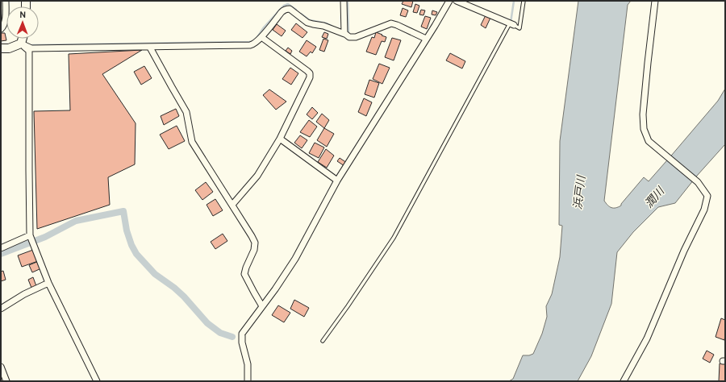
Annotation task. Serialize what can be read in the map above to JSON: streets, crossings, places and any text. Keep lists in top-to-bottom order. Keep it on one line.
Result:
{"water":["浜戸川","潤川"],"north":"top"}
